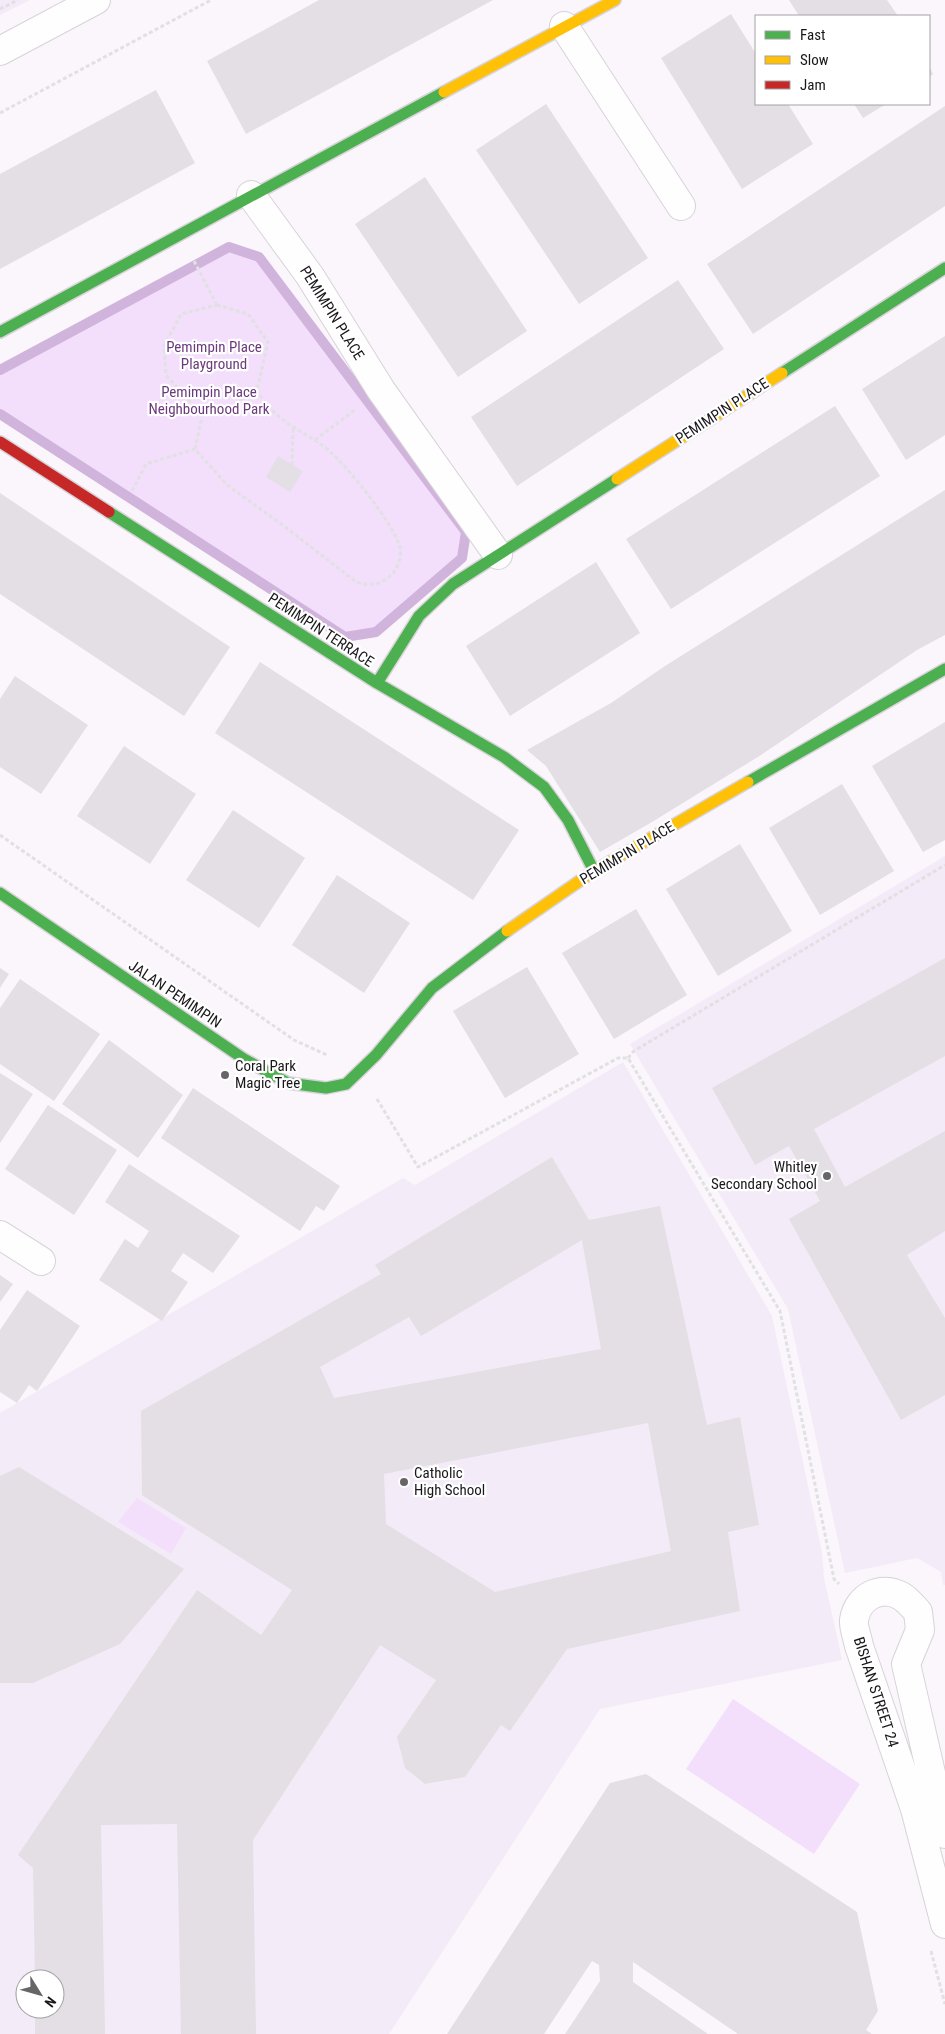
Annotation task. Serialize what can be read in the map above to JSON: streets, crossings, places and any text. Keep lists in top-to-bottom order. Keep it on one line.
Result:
{"streets":{"street":["PEMIMPIN PLACE","PEMIMPIN TERRACE","JALAN PEMIMPIN","BISHAN STREET 24"]},"crossings":[["PEMIMPIN PLACE","PEMIMPIN TERRACE"],["PEMIMPIN PLACE","JALAN PEMIMPIN"]],"parks":["Pemimpin Place Playground","Pemimpin Place Neighbourhood Park"],"places":["Coral Park Magic Tree","Whitley Secondary School","Catholic High School"],"legend":["Fast","Slow","Jam"],"north":"bottom right"}
